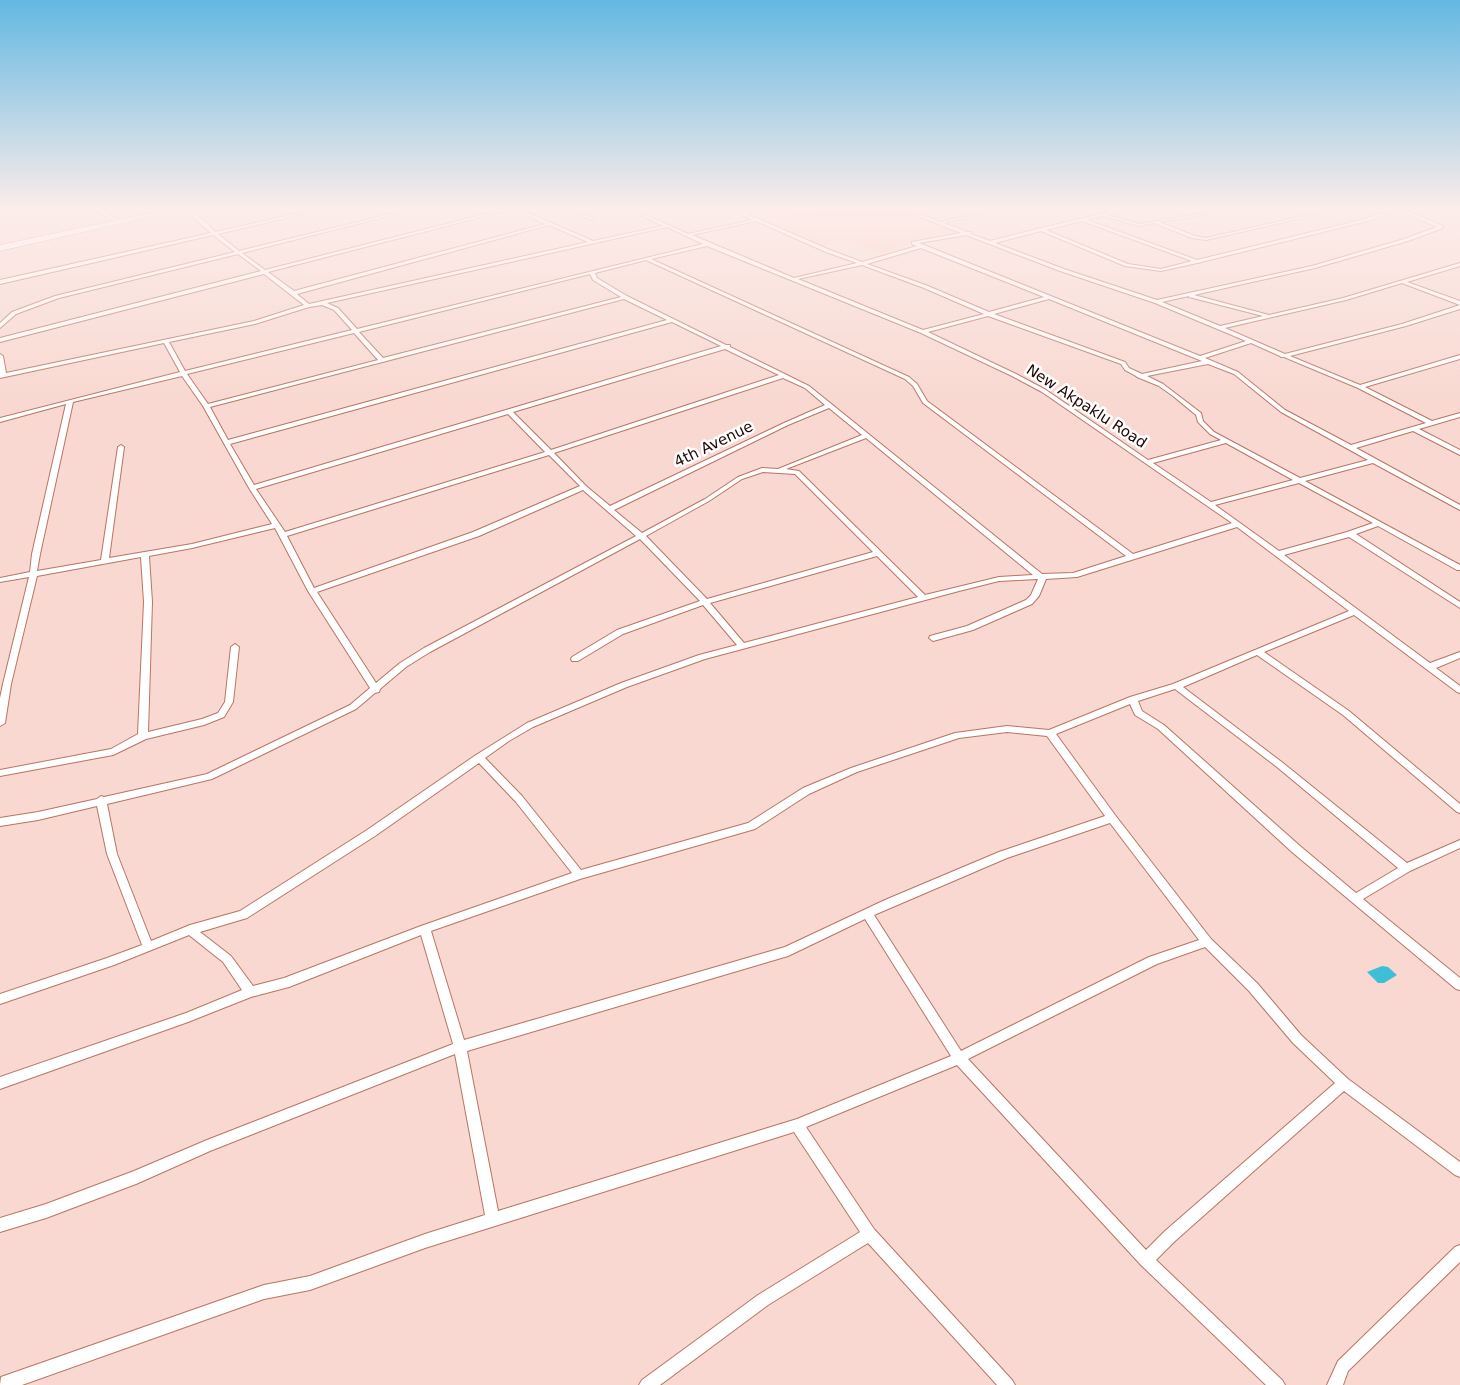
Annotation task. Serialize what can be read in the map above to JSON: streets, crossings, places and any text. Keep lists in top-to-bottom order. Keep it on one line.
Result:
{"streets":{"street":["New Akpaklu Road","4th Avenue"]}}
